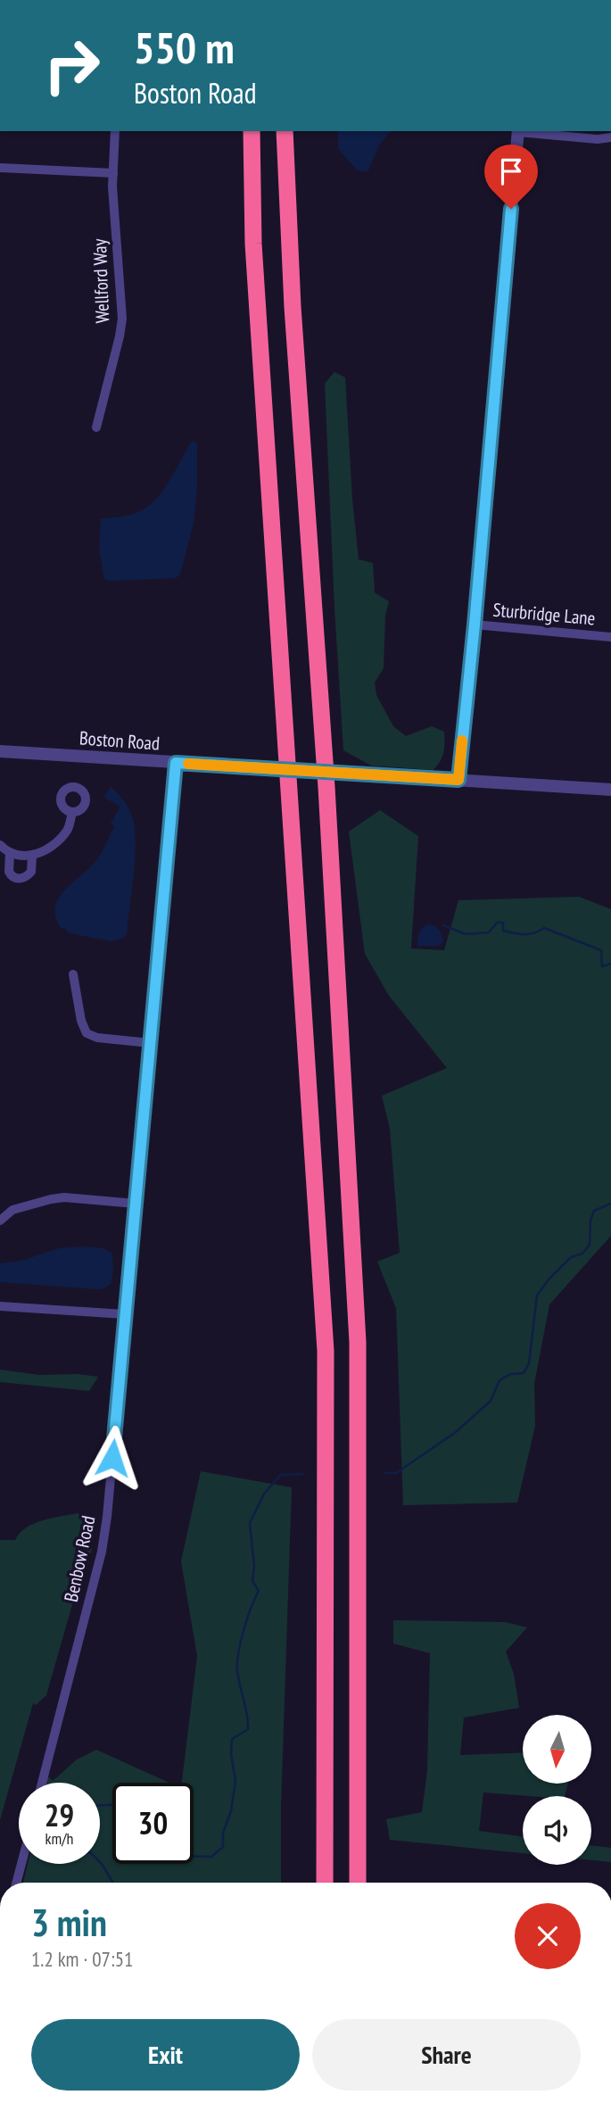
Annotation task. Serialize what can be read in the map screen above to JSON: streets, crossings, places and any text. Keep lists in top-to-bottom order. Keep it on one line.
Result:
{"streets":{"street":["Wellford Way","Sturbridge Lane","Boston Road","Benbow Road"]},"crossings":[["Boston Road","Benbow Road"]],"north":"bottom","page":{"turn":["550 m","Boston Road"],"speed":"29 km/h","limit":"30","heading":["3 min","1.2 km · 07:51"],"buttons":["Exit","Share"]}}
